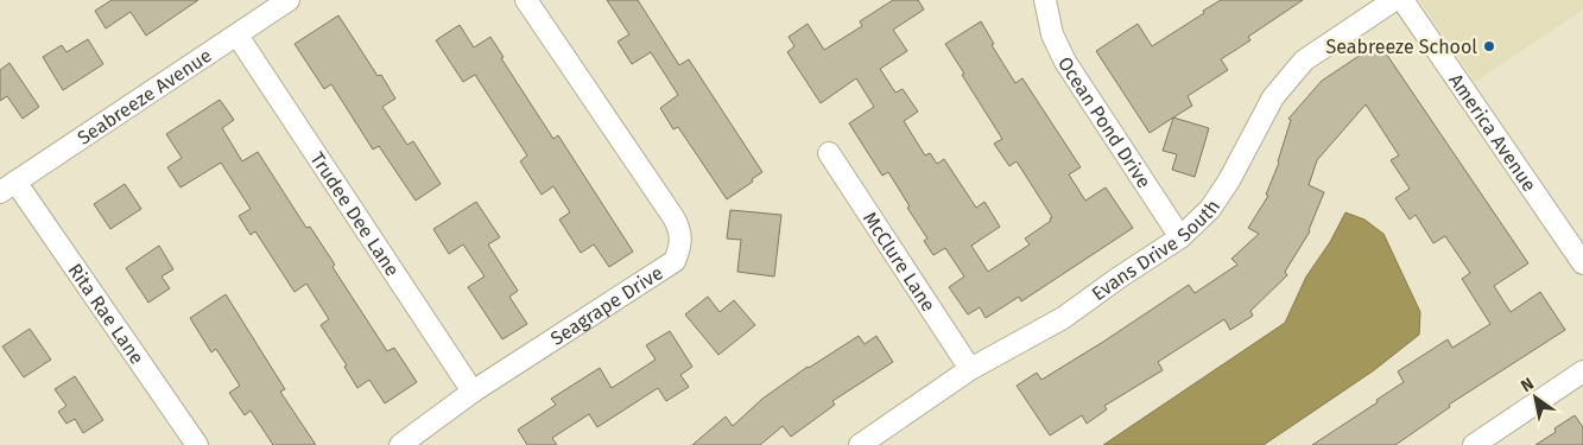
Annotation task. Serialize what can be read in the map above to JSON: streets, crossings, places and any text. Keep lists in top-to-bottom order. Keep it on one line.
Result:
{"streets":{"street":["Seabreeze Avenue","Ocean Pond Drive","America Avenue","Trudee Dee Lane","Evans Drive South","McClure Lane","Seagrape Drive","Rita Rae Lane"]},"crossings":[["Seabreeze Avenue","Trudee Dee Lane"],["Seabreeze Avenue","Rita Rae Lane"],["Ocean Pond Drive","Evans Drive South"],["Trudee Dee Lane","Seagrape Drive"],["Evans Drive South","McClure Lane"]],"places":["Seabreeze School"],"north":"top left"}
